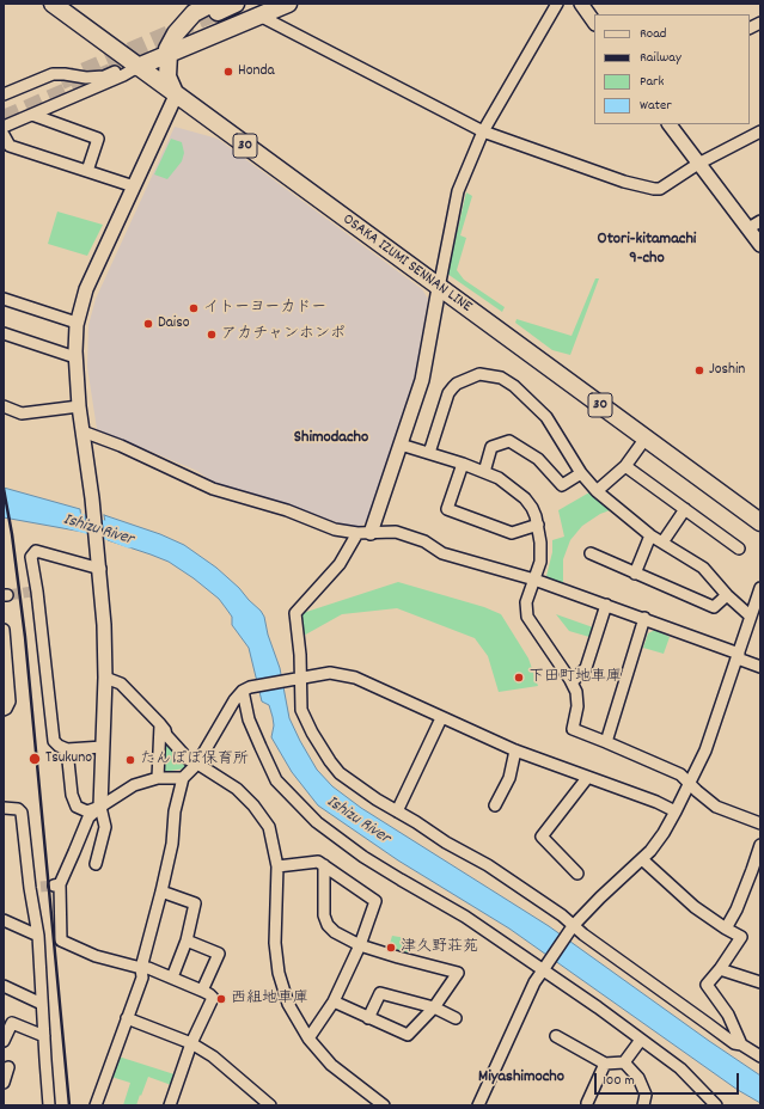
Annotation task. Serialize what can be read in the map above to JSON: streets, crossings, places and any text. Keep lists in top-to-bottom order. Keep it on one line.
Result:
{"streets":{"main road":["30","OSAKA IZUMI SENNAN LINE"]},"districts":["Otori-kitamachi 9-cho","Shimodacho","Miyashimocho"],"water":["Ishizu River"],"places":["Honda","イトーヨーカドー","Daiso","アカチャンホンポ","Joshin","下田町地車庫","Tsukuno","たんぽぽ保育所","津久野荘苑","西組地車庫"],"legend":["Road","Railway","Park","Water"],"scale_bar":"100 m"}
